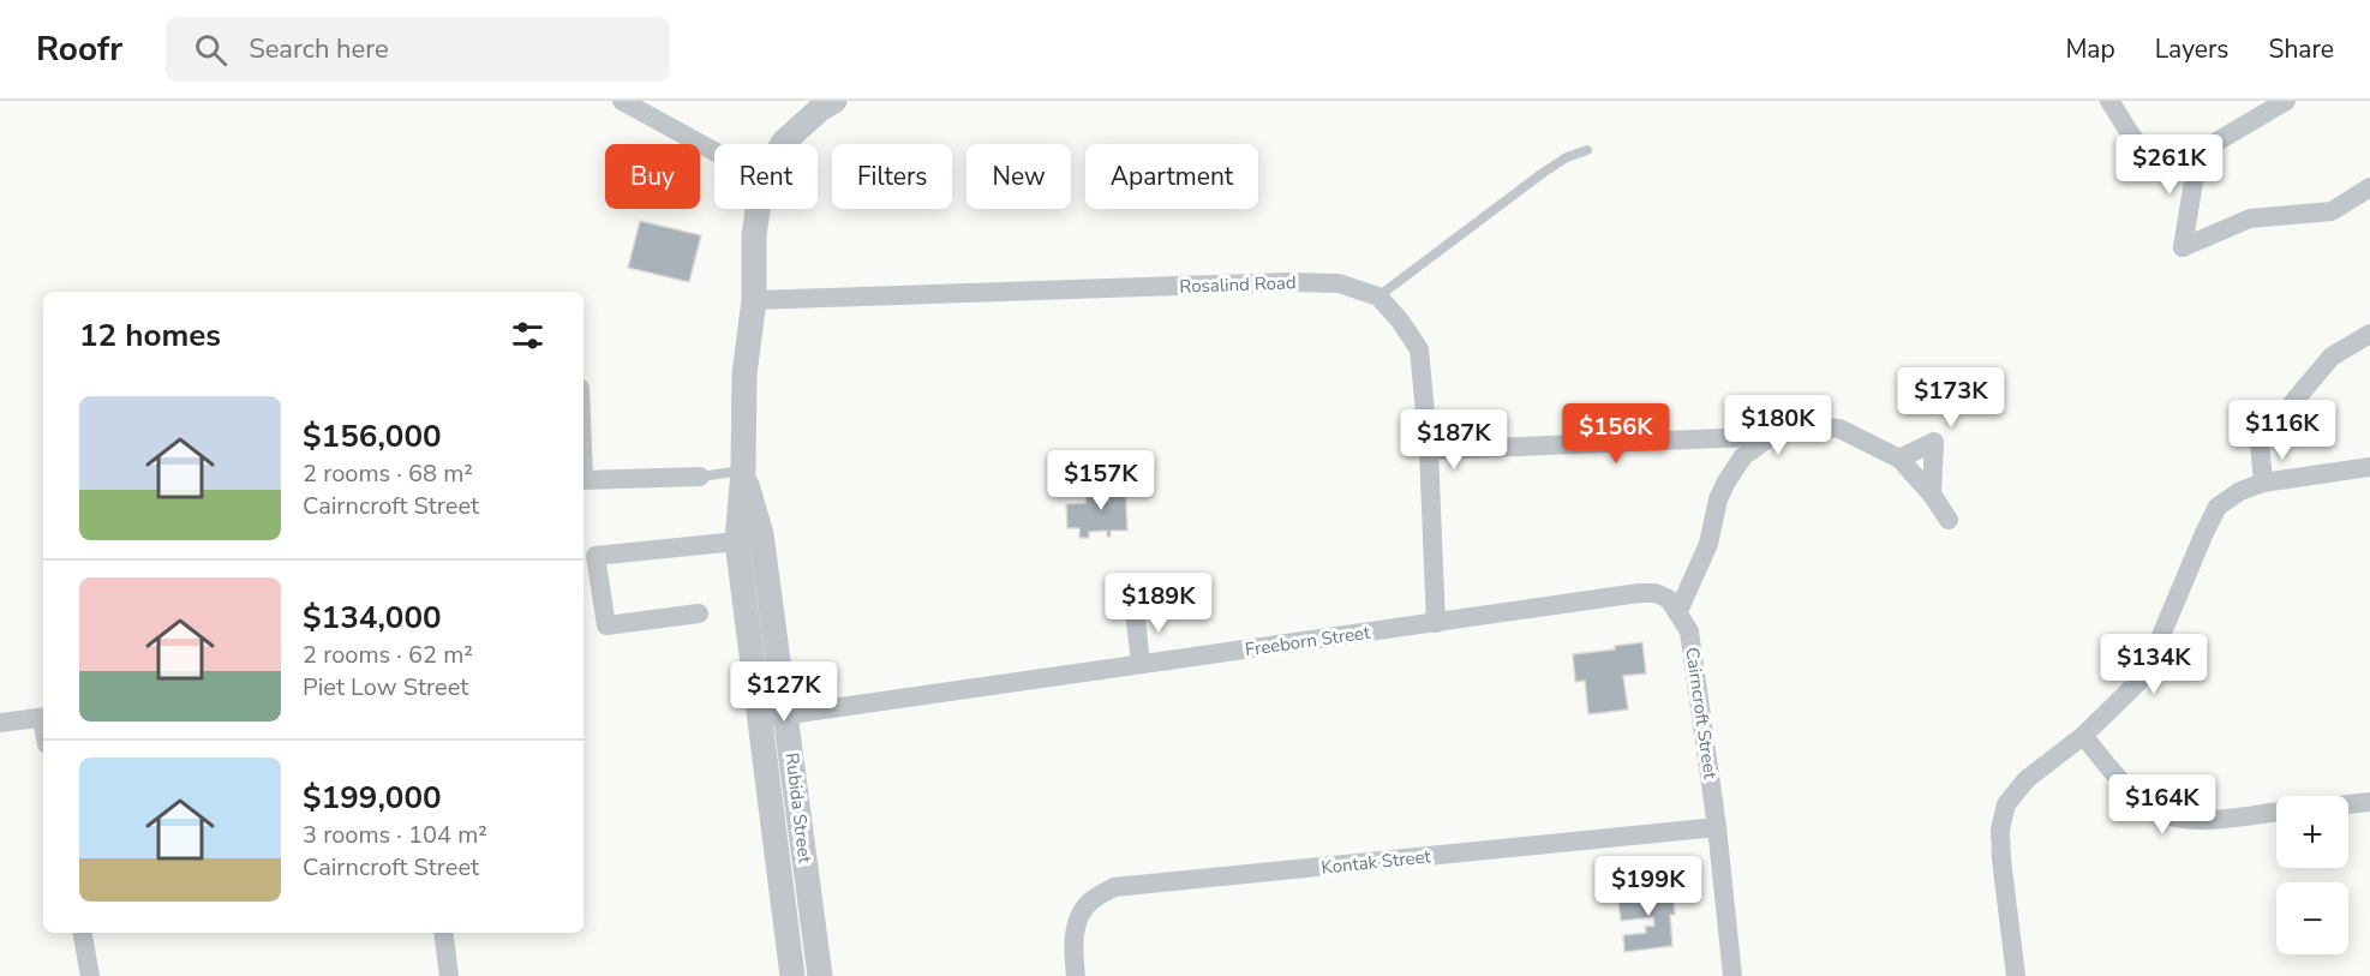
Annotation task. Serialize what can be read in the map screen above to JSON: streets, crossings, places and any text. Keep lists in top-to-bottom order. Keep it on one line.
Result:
{"streets":{"street":["Rosalind Road","Freeborn Street","Cairncroft Street","Rubida Street","Kontak Street"]},"crossings":[["Rosalind Road","Rubida Street"],["Freeborn Street","Cairncroft Street"],["Freeborn Street","Rubida Street"],["Cairncroft Street","Kontak Street"]],"page":{"header":"Roofr","search":"Search here","nav":["Map","Layers","Share"],"price":["$261K","$173K","$180K","$116K","$156K","$187K","$157K","$189K","$134K","$127K","$164K","$199K"],"chip":["Buy","Rent","Filters","New","Apartment"],"heading":"12 homes","list":[{"name":"$156,000","note":"2 rooms · 68 m² · Cairncroft Street"},{"name":"$134,000","note":"2 rooms · 62 m² · Piet Low Street"},{"name":"$199,000","note":"3 rooms · 104 m² · Cairncroft Street"}],"map_buttons":["+","−"]}}
